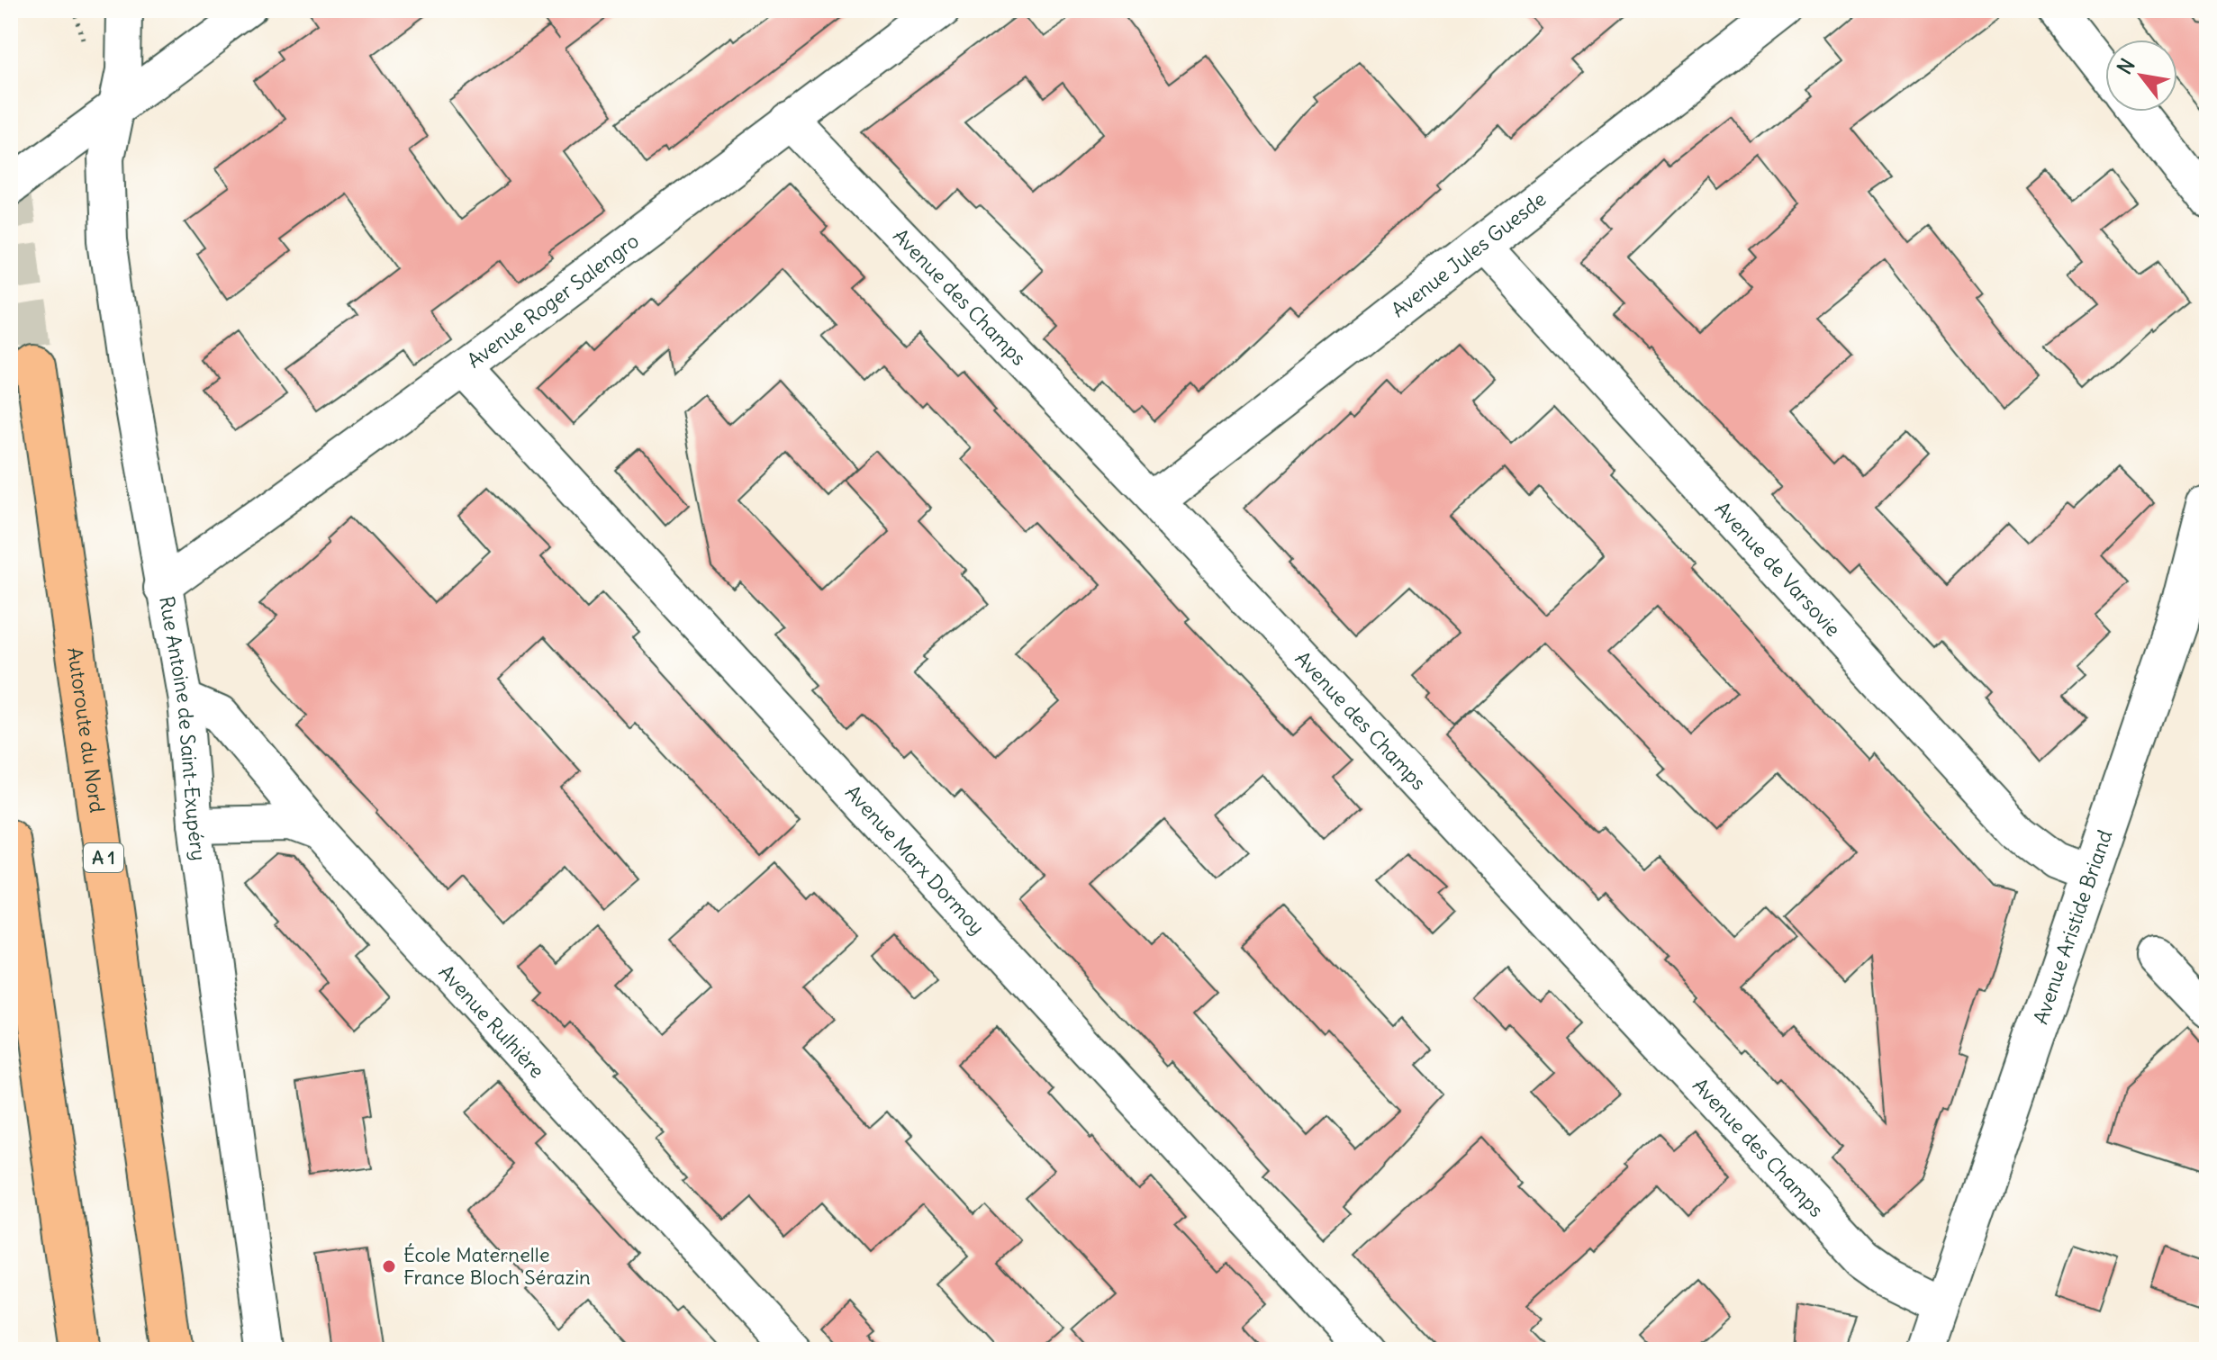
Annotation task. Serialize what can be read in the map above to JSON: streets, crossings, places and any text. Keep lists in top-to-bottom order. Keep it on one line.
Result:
{"streets":{"highway":["Autoroute du Nord","A 1"],"street":["Avenue Jules Guesde","Avenue des Champs","Avenue Roger Salengro","Avenue de Varsovie","Rue Antoine de Saint-Exupéry","Avenue Marx Dormoy","Avenue Aristide Briand","Avenue Rulhière"]},"crossings":[["Avenue Jules Guesde","Avenue des Champs"],["Avenue Jules Guesde","Avenue de Varsovie"],["Avenue des Champs","Avenue Roger Salengro"],["Avenue des Champs","Avenue Aristide Briand"],["Avenue Roger Salengro","Rue Antoine de Saint-Exupéry"],["Avenue Roger Salengro","Avenue Marx Dormoy"],["Avenue de Varsovie","Avenue Aristide Briand"],["Rue Antoine de Saint-Exupéry","Avenue Rulhière"]],"places":["École Maternelle France Bloch Sérazin"],"north":"top left"}
